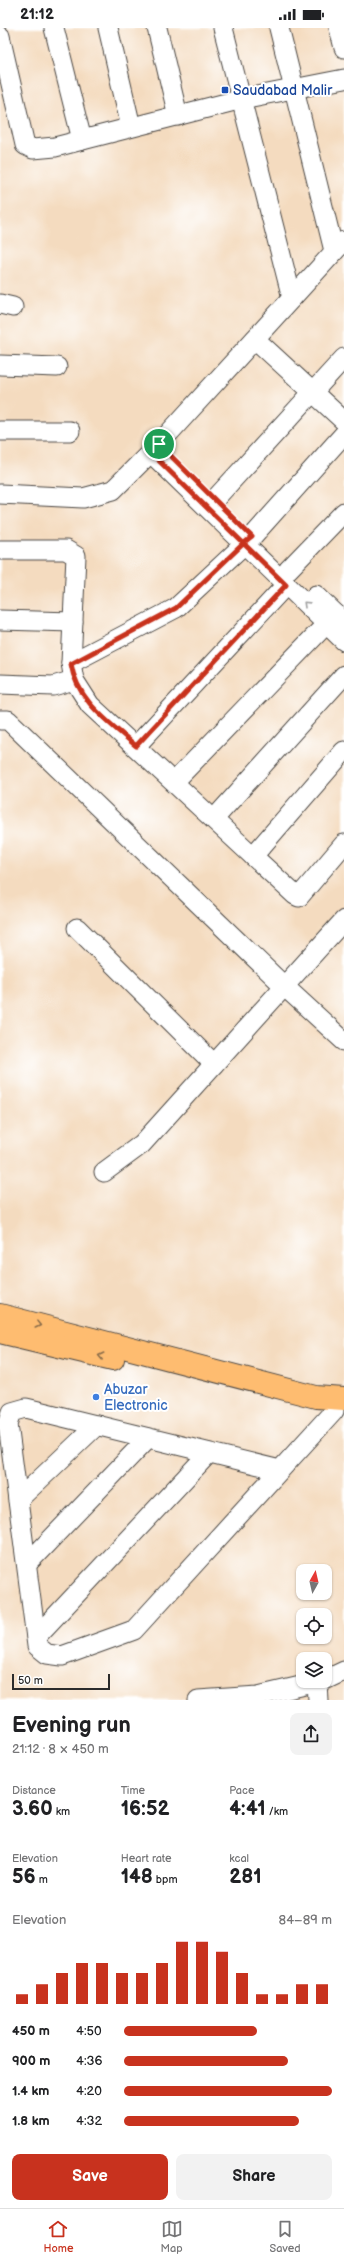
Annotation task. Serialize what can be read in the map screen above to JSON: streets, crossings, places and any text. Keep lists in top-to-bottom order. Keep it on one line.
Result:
{"places":{"transit":["Saudabad Malir"],"other":["Abuzar Electronic"]},"scale_bar":"50 m","north":"top","page":{"status":"21:12","scale":"50 m","heading":["Evening run","21:12 · 8 × 450 m"],"stats":[["Distance","3.60 km"],["Time","16:52"],["Pace","4:41 /km"],["Elevation","56 m"],["Heart rate","148 bpm"],["kcal","281"]],"chart":["Elevation","84–89 m"],"list":[{"name":"450 m","note":"4:50"},{"name":"900 m","note":"4:36"},{"name":"1.4 km","note":"4:20"},{"name":"1.8 km","note":"4:32"}],"buttons":["Save","Share"],"tabs":["Home","Map","Saved"]}}
